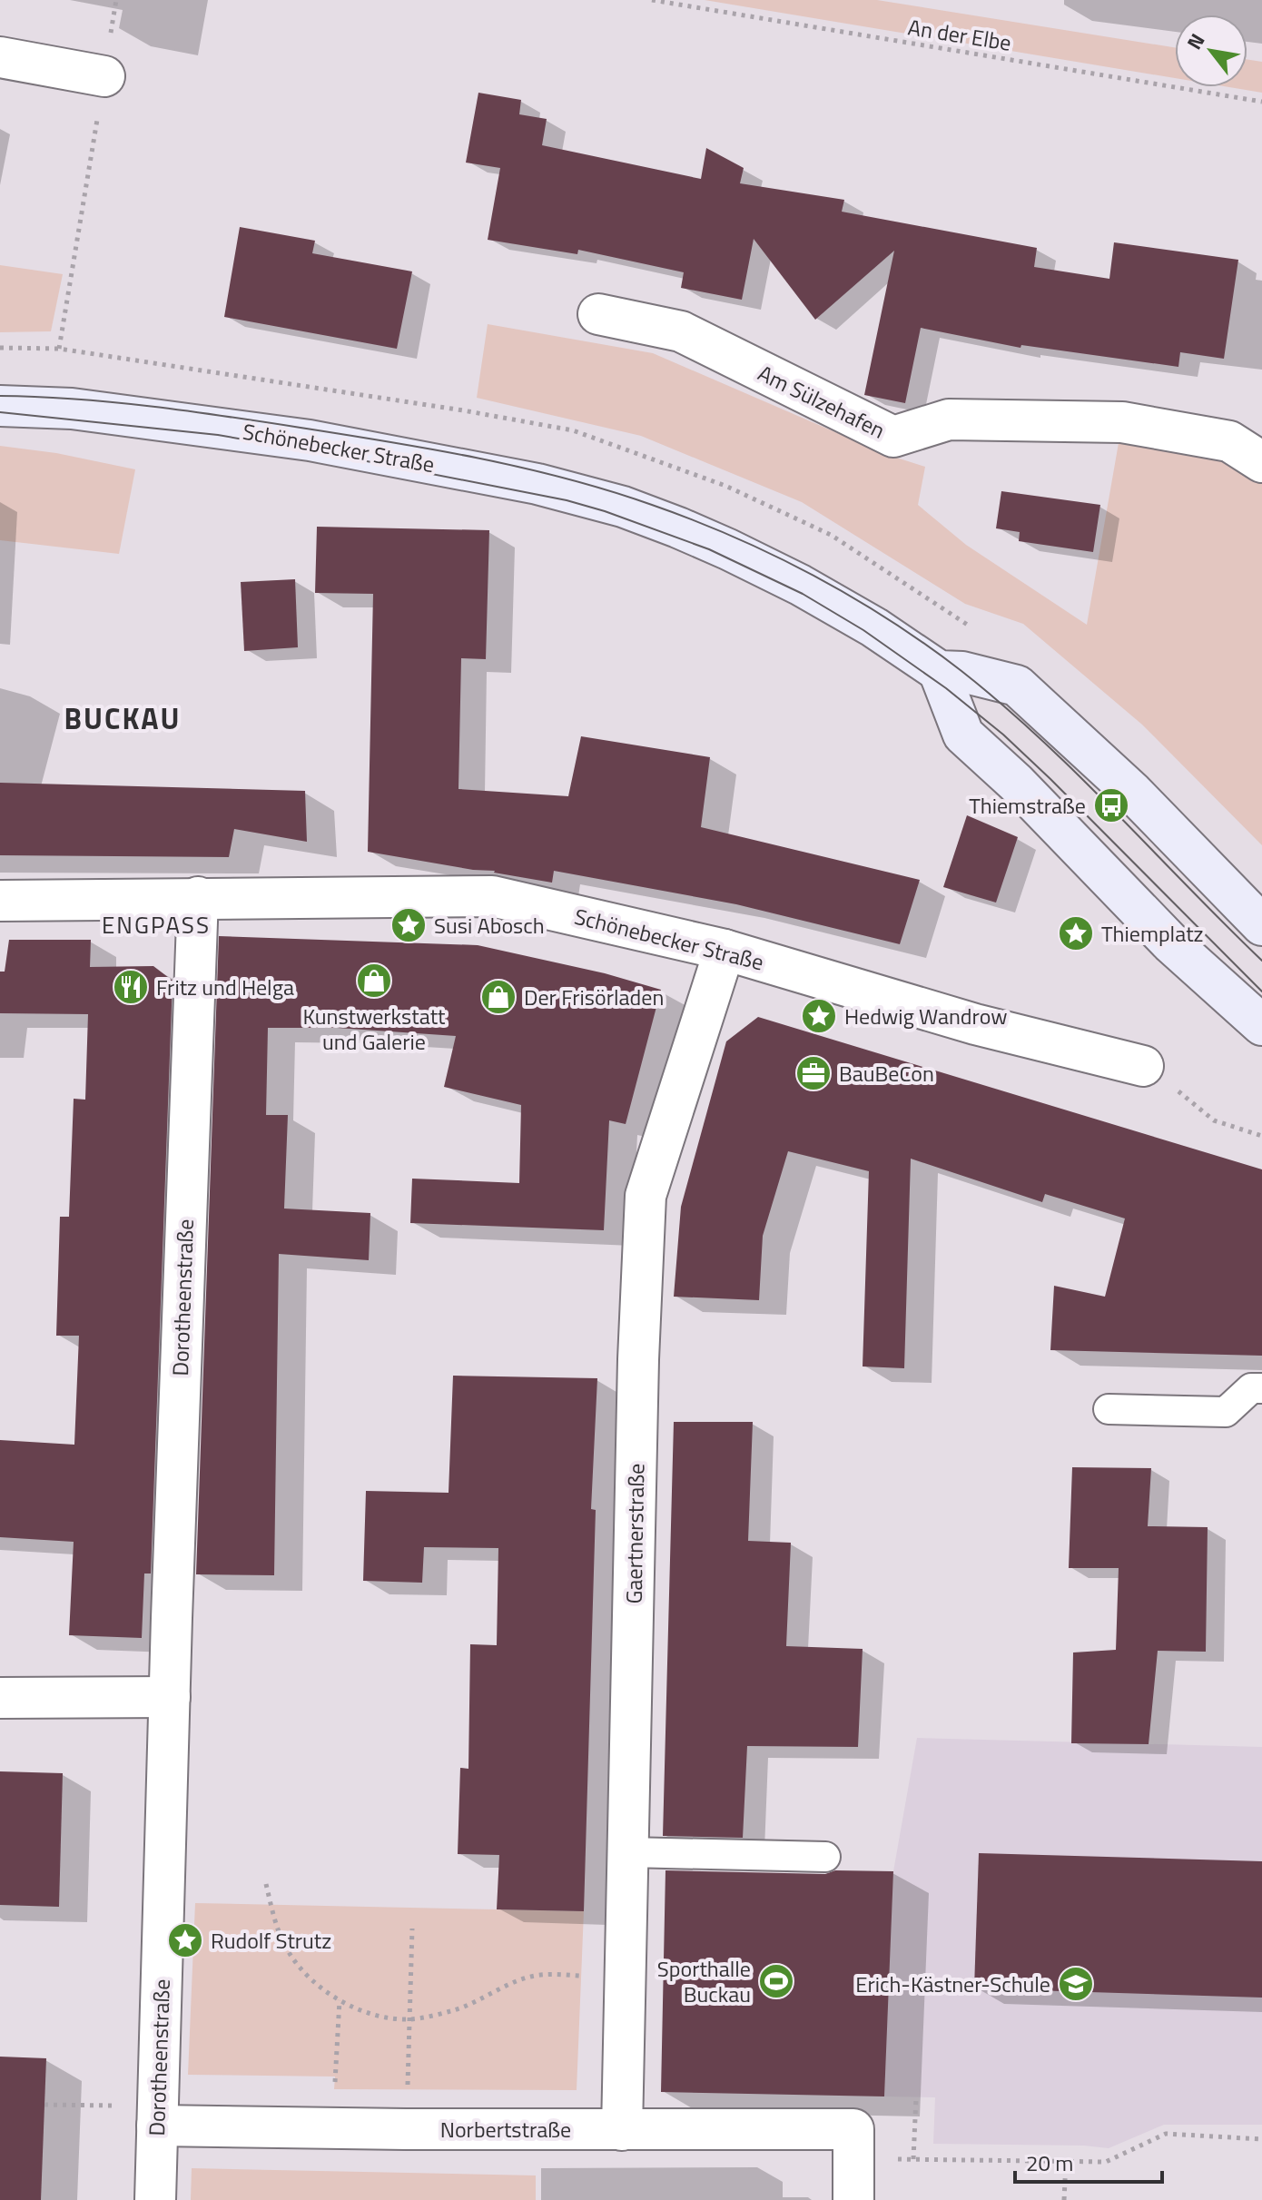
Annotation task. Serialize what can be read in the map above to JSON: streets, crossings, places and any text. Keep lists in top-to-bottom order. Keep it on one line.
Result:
{"streets":{"main road":["Schönebecker Straße"],"street":["Am Sülzehafen","Dorotheenstraße","Gaertnerstraße","Norbertstraße"],"path":["An der Elbe"]},"crossings":[["Schönebecker Straße","Dorotheenstraße"],["Schönebecker Straße","Gaertnerstraße"],["Dorotheenstraße","Norbertstraße"],["Gaertnerstraße","Norbertstraße"]],"districts":["BUCKAU","ENGPASS"],"places":{"bus stop":["Thiemstraße"],"place":["Susi Abosch","Thiemplatz","Hedwig Wandrow","Rudolf Strutz"],"shop":["Kunstwerkstatt und Galerie","Der Frisörladen"],"restaurant":["Fritz und Helga"],"office":["BauBeCon"],"sports":["Sporthalle Buckau"],"school or university":["Erich-Kästner-Schule"]},"scale_bar":"20 m","north":"top left"}
